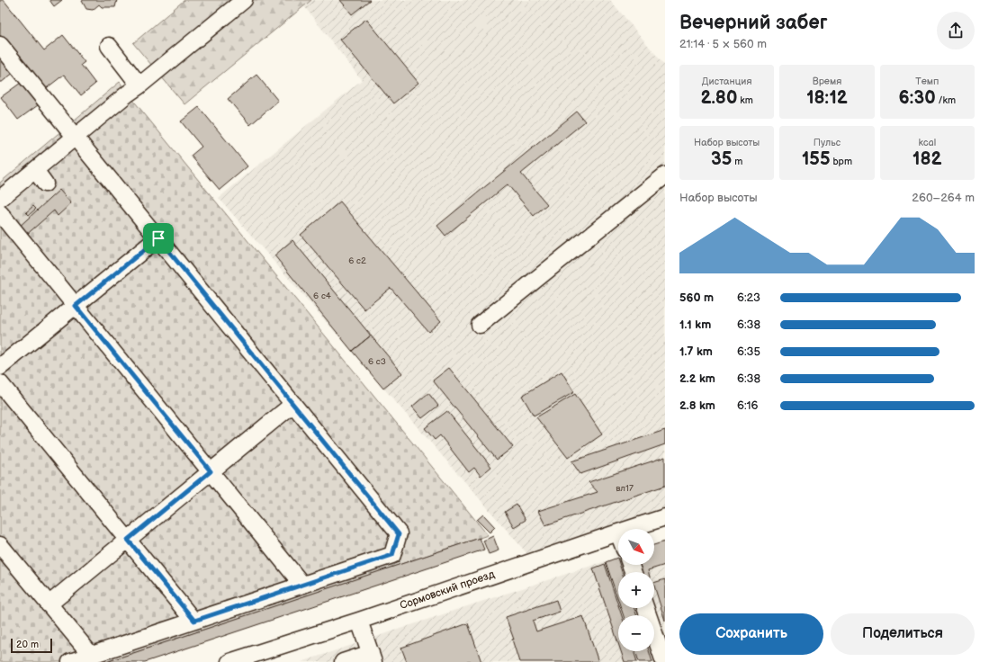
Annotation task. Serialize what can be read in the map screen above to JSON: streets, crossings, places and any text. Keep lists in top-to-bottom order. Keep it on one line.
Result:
{"streets":{"street":["Сормовский проезд"]},"house_numbers":["6 с2","6 с4","6 с3","вл17"],"scale_bar":"20 m","north":"bottom right","page":{"heading":["Вечерний забег","21:14 · 5 × 560 m"],"stats":[["Дистанция","2.80 km"],["Время","18:12"],["Темп","6:30 /km"],["Набор высоты","35 m"],["Пульс","155 bpm"],["kcal","182"]],"chart":["Набор высоты","260–264 m"],"list":[{"name":"560 m","note":"6:23"},{"name":"1.1 km","note":"6:38"},{"name":"1.7 km","note":"6:35"},{"name":"2.2 km","note":"6:38"},{"name":"2.8 km","note":"6:16"}],"map_buttons":["+","−"],"buttons":["Сохранить","Поделиться"],"scale":"20 m"}}
